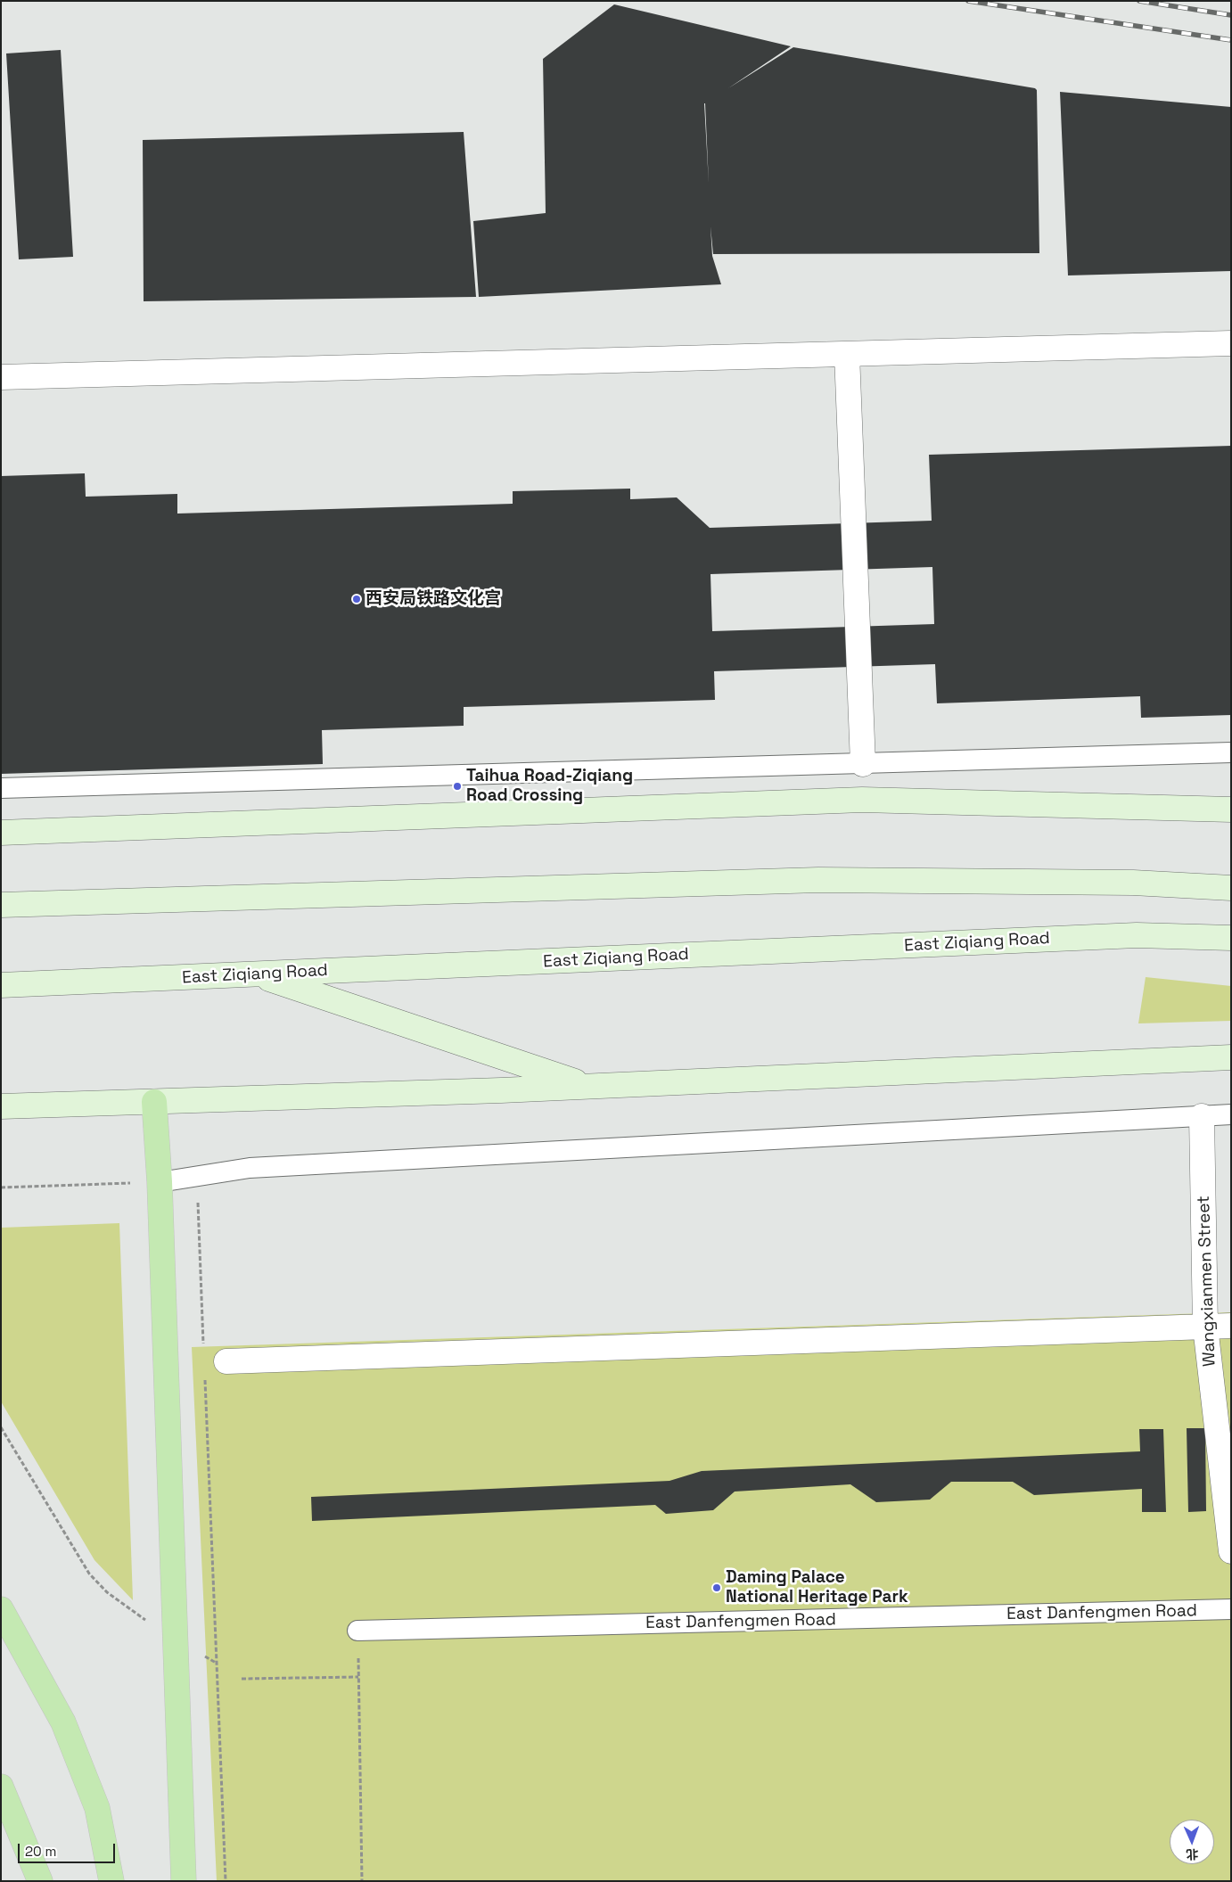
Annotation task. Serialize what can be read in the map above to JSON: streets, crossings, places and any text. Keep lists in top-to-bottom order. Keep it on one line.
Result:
{"streets":{"main road":["East Ziqiang Road"],"street":["Wangxianmen Street"],"lane":["East Danfengmen Road"]},"places":["西安局铁路文化宫","Taihua Road-Ziqiang Road Crossing","Daming Palace National Heritage Park"],"scale_bar":"20 m","north":"bottom"}
